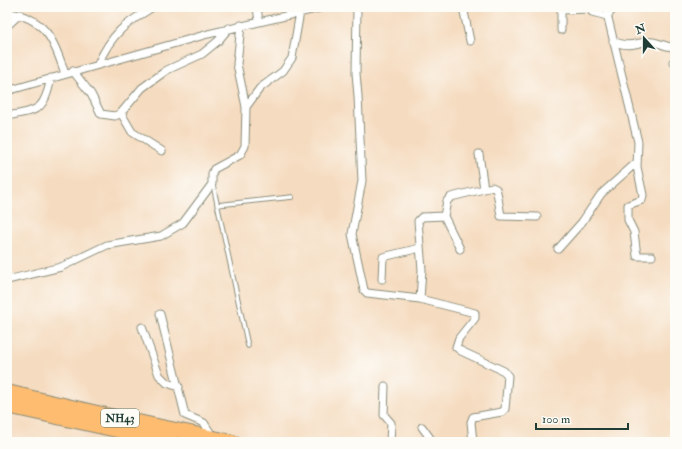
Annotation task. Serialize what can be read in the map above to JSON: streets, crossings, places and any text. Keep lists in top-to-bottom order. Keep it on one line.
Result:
{"streets":{"highway":["NH43"]},"scale_bar":"100 m","north":"top"}
